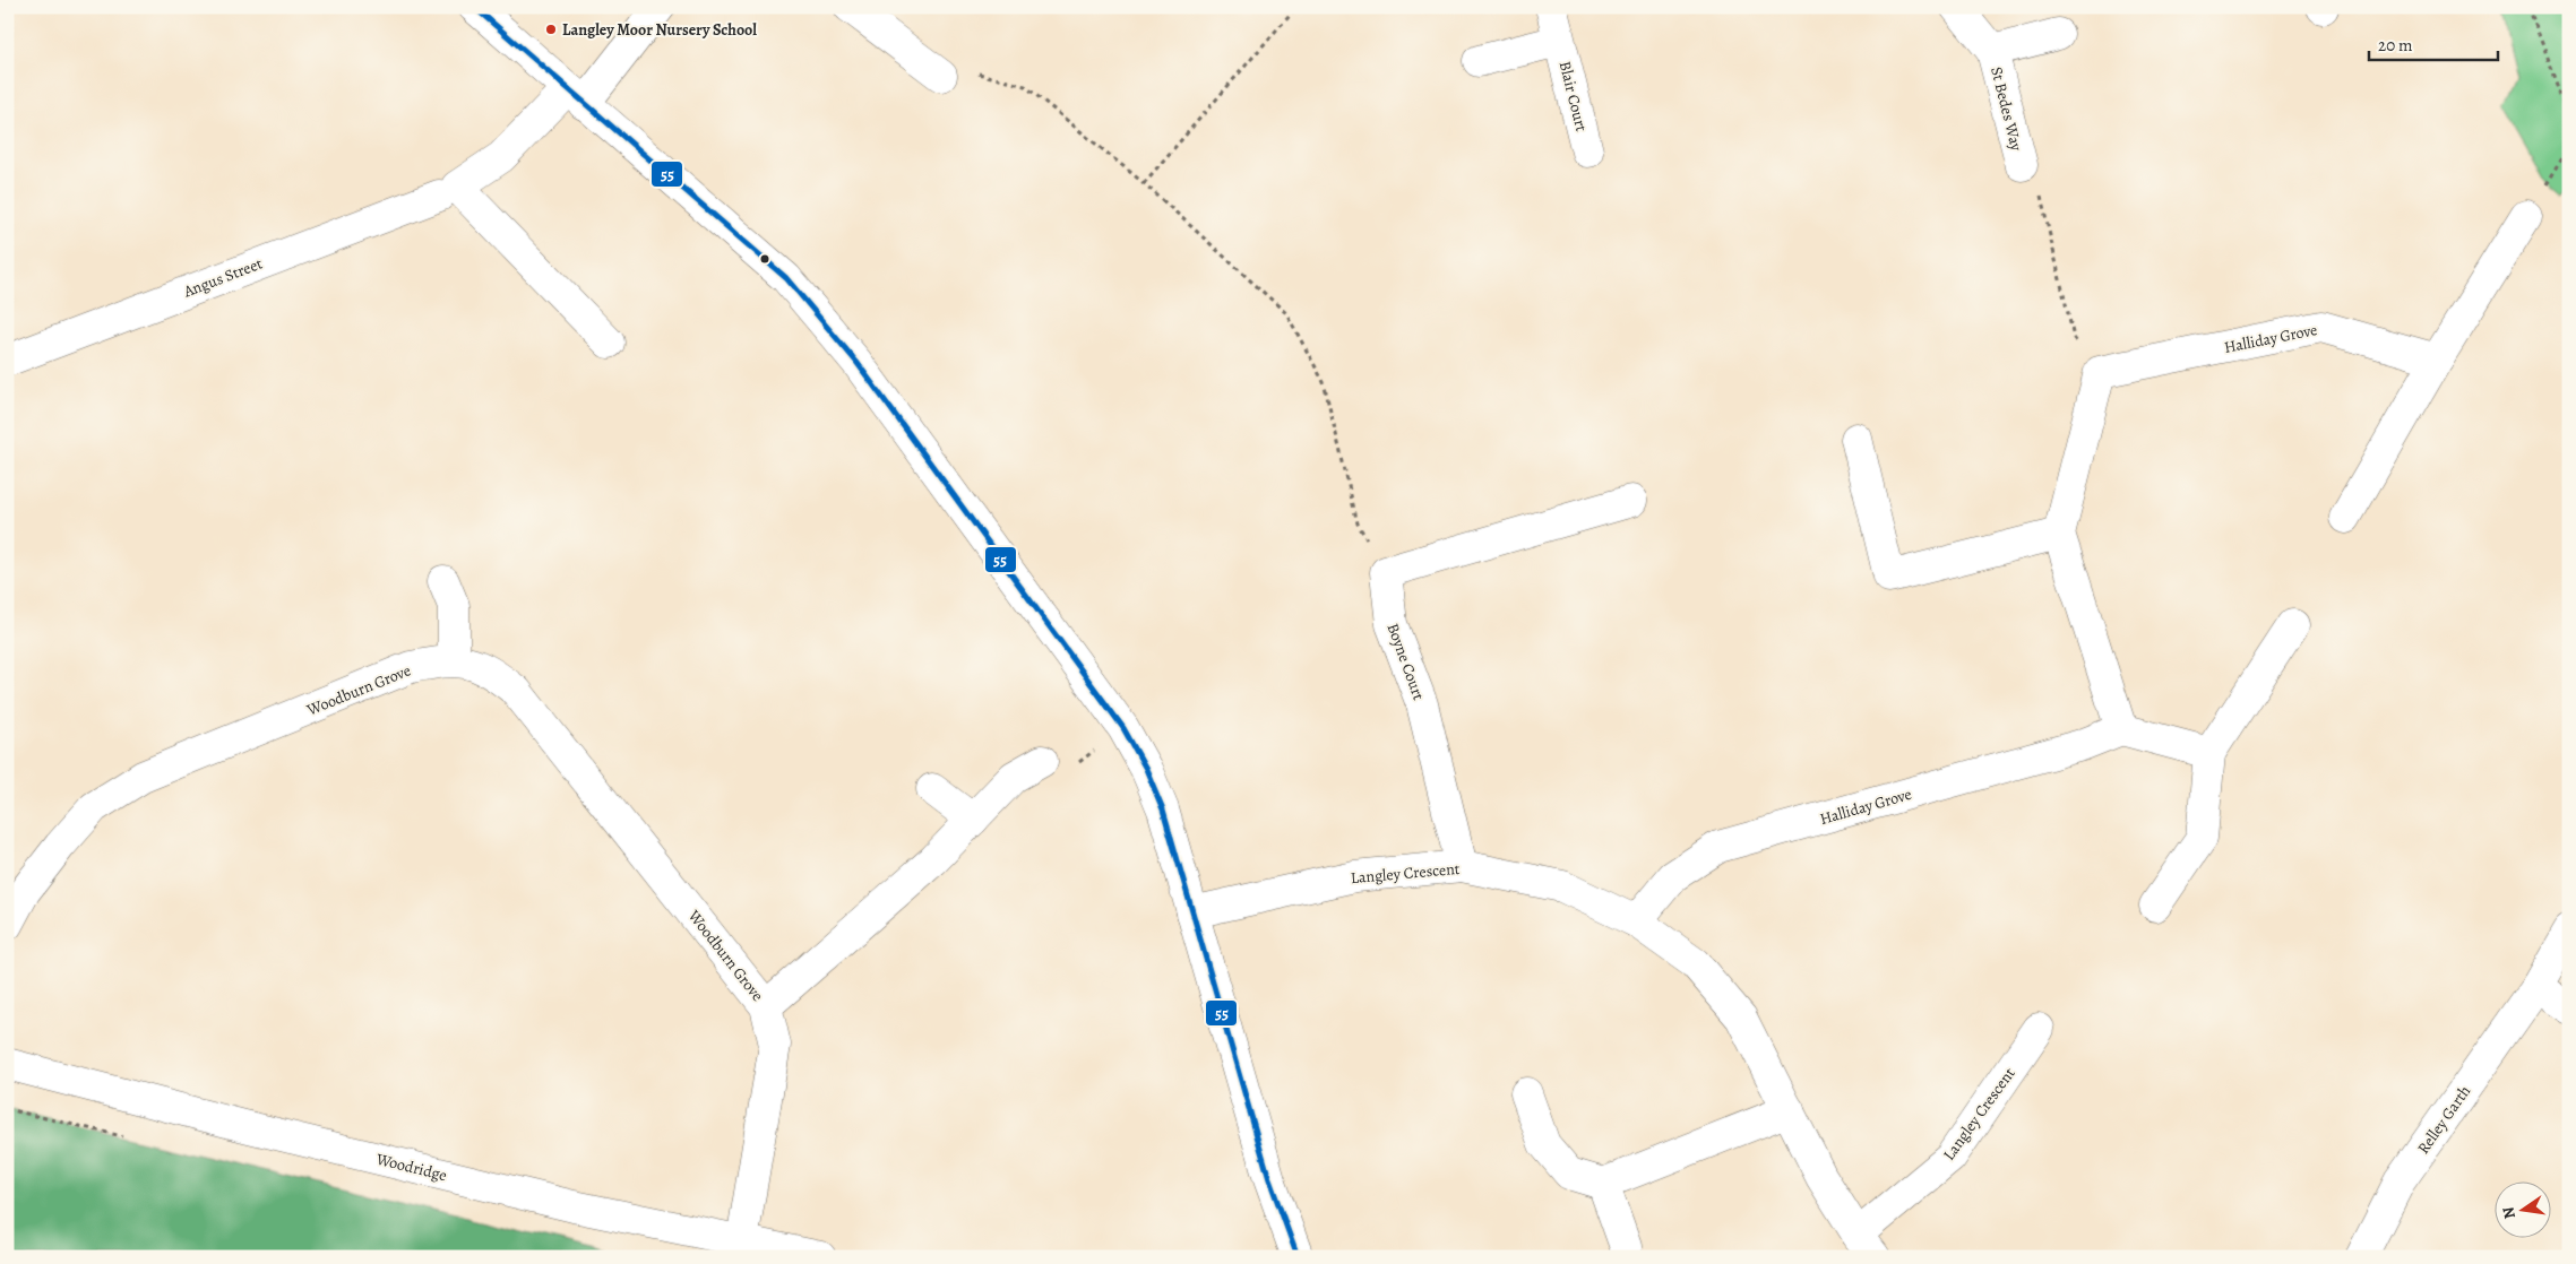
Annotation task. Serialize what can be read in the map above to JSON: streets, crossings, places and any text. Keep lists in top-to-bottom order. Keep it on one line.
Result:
{"streets":{"street":["Blair Court","St Bedes Way","Angus Street","Halliday Grove","Boyne Court","Woodburn Grove","Langley Crescent","Relley Garth","Woodridge"]},"crossings":[["Halliday Grove","Langley Crescent"],["Boyne Court","Langley Crescent"],["Woodburn Grove","Woodridge"]],"places":["Langley Moor Nursery School"],"lines":["transit line 55"],"scale_bar":"20 m","north":"left"}
